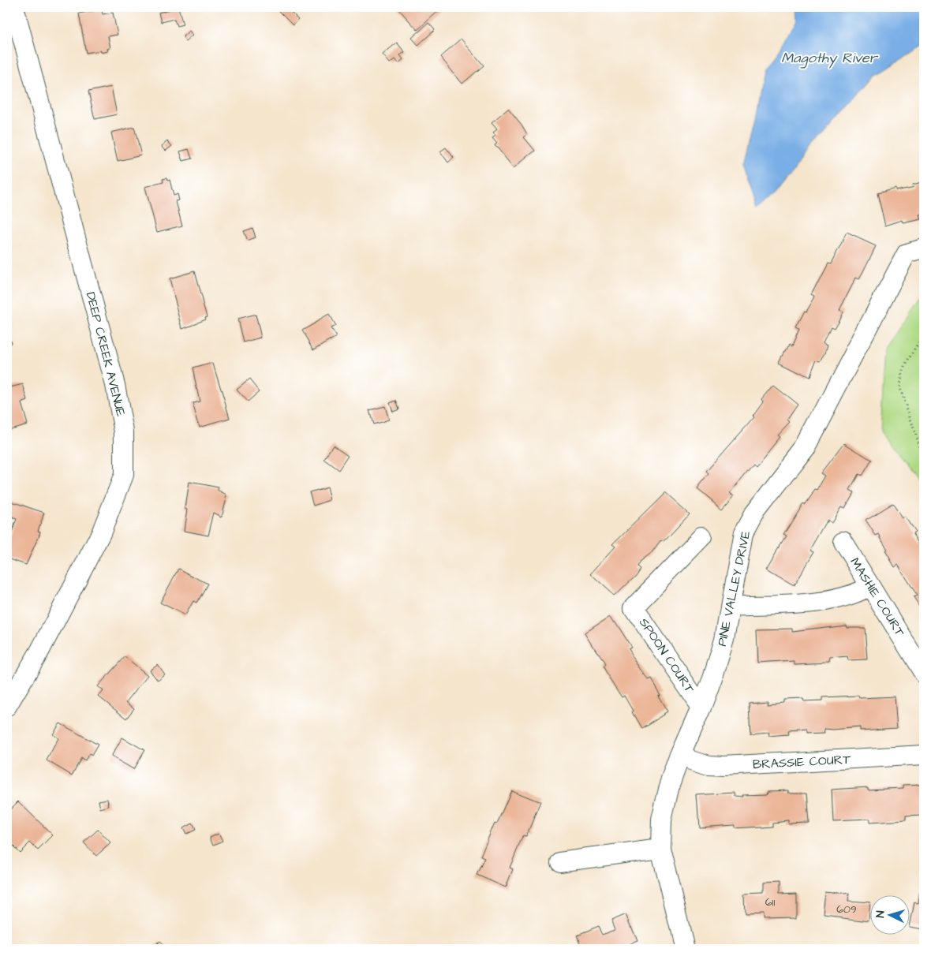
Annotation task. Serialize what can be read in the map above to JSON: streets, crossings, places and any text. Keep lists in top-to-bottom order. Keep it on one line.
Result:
{"streets":{"street":["DEEP CREEK AVENUE","PINE VALLEY DRIVE","MASHIE COURT","SPOON COURT","BRASSIE COURT"]},"crossings":[["PINE VALLEY DRIVE","SPOON COURT"],["PINE VALLEY DRIVE","BRASSIE COURT"]],"water":["Magothy River"],"house_numbers":["611","609"],"north":"left"}
